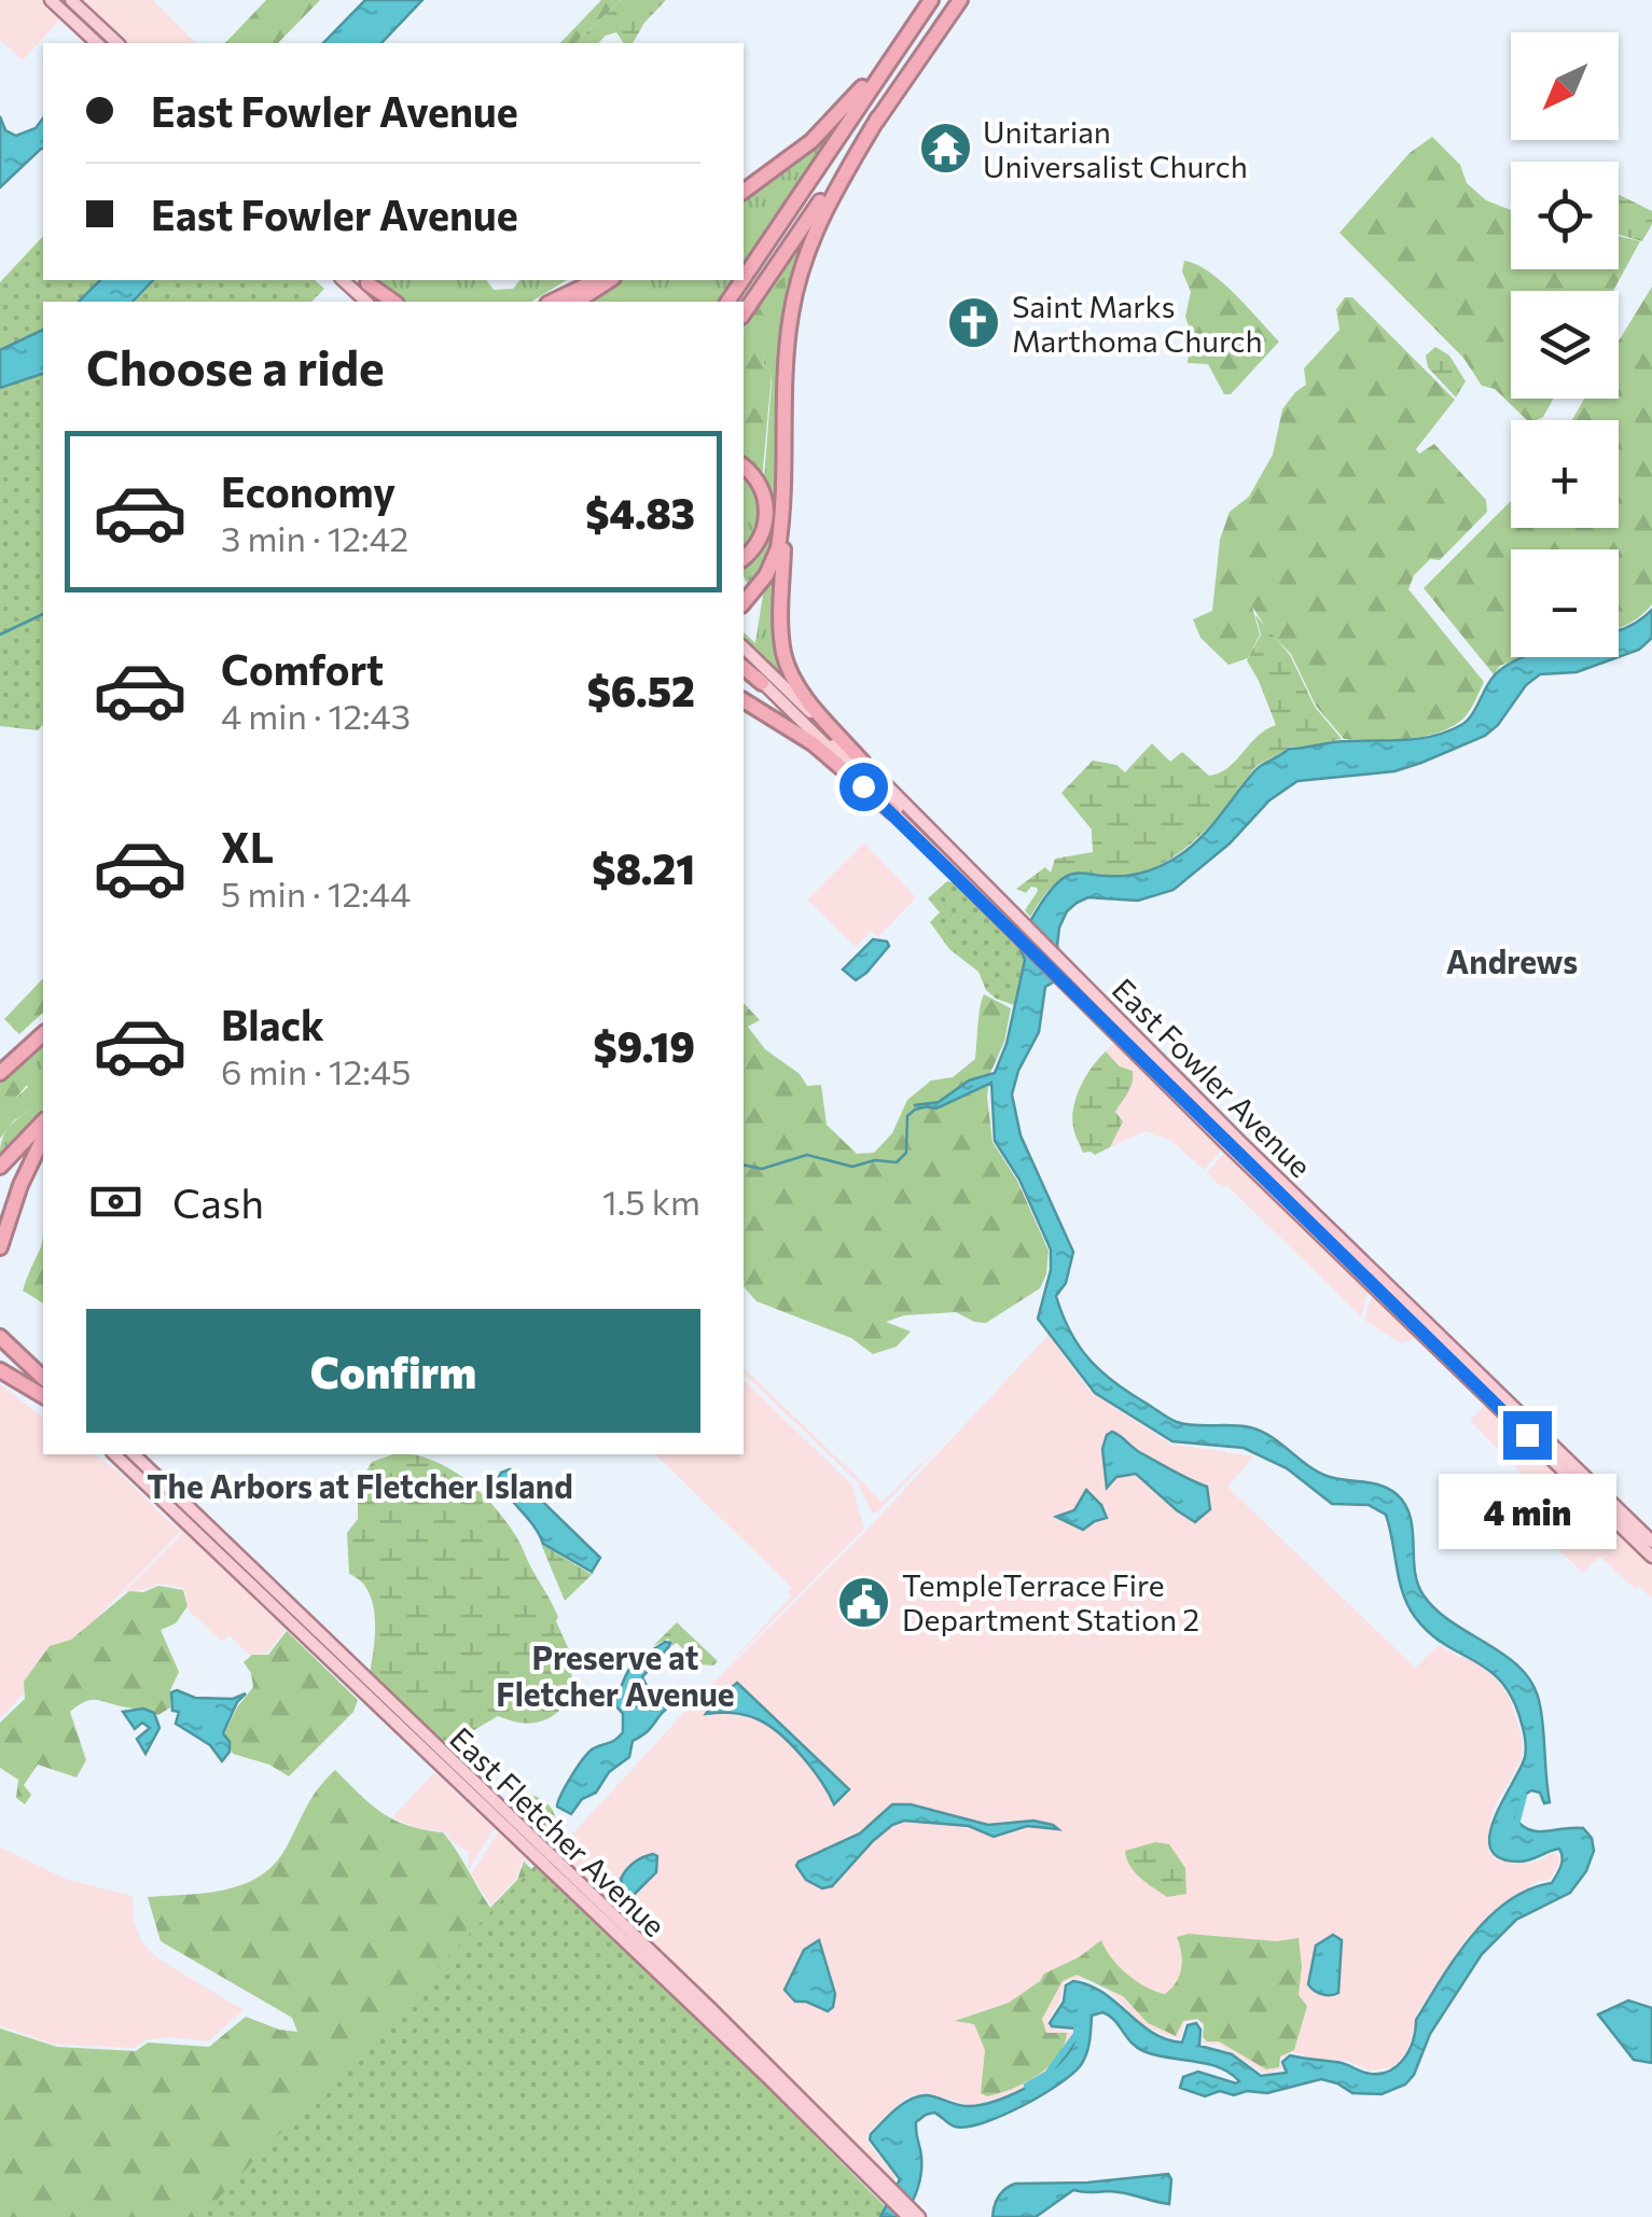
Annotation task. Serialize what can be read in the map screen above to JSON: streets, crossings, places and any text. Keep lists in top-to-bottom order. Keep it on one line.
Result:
{"streets":{"main road":["East Fowler Avenue","East Fletcher Avenue"]},"districts":["Andrews","The Arbors at Fletcher Island","Preserve at Fletcher Avenue"],"places":{"temple":["Unitarian Universalist Church"],"church":["Saint Marks Marthoma Church"],"public building":["TempleTerrace Fire Department Station 2"]},"north":"bottom left","page":{"map_buttons":["+","−"],"banner":["East Fowler Avenue","East Fowler Avenue"],"heading":"Choose a ride","list":[{"name":"Economy","note":"3 min · 12:42","value":"$4.83"},{"name":"Comfort","note":"4 min · 12:43","value":"$6.52"},{"name":"XL","note":"5 min · 12:44","value":"$8.21"},{"name":"Black","note":"6 min · 12:45","value":"$9.19"}],"pay":["Cash","1.5 km"],"buttons":"Confirm","bubble":"4 min"}}
